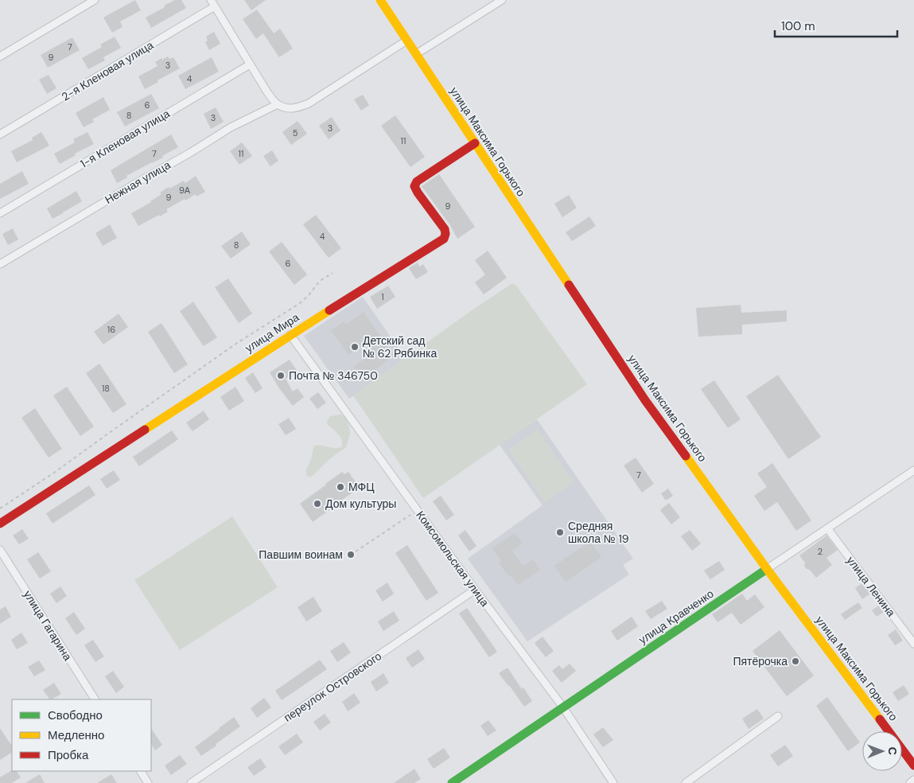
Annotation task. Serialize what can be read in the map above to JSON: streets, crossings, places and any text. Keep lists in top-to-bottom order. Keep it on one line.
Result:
{"streets":{"street":["2-я Кленовая улица","1-я Кленовая улица","улица Максима Горького","Нежная улица","улица Мира","Комсомольская улица","улица Ленина","улица Кравченко","улица Гагарина","переулок Островского"]},"crossings":[["улица Максима Горького","улица Мира"],["улица Максима Горького","улица Кравченко"],["улица Мира","Комсомольская улица"],["Комсомольская улица","улица Кравченко"],["Комсомольская улица","переулок Островского"],["улица Ленина","улица Кравченко"]],"places":["Детский сад № 62 Рябинка","Почта № 346750","МФЦ","Дом культуры","Средняя школа № 19","Павшим воинам","Пятёрочка"],"house_numbers":["7","9","3","4","6","8","3","3","5","11","7","11","9А","9","9","4","8","6","1","16","18","7","2"],"legend":["Свободно","Медленно","Пробка"],"scale_bar":"100 m","north":"right"}
